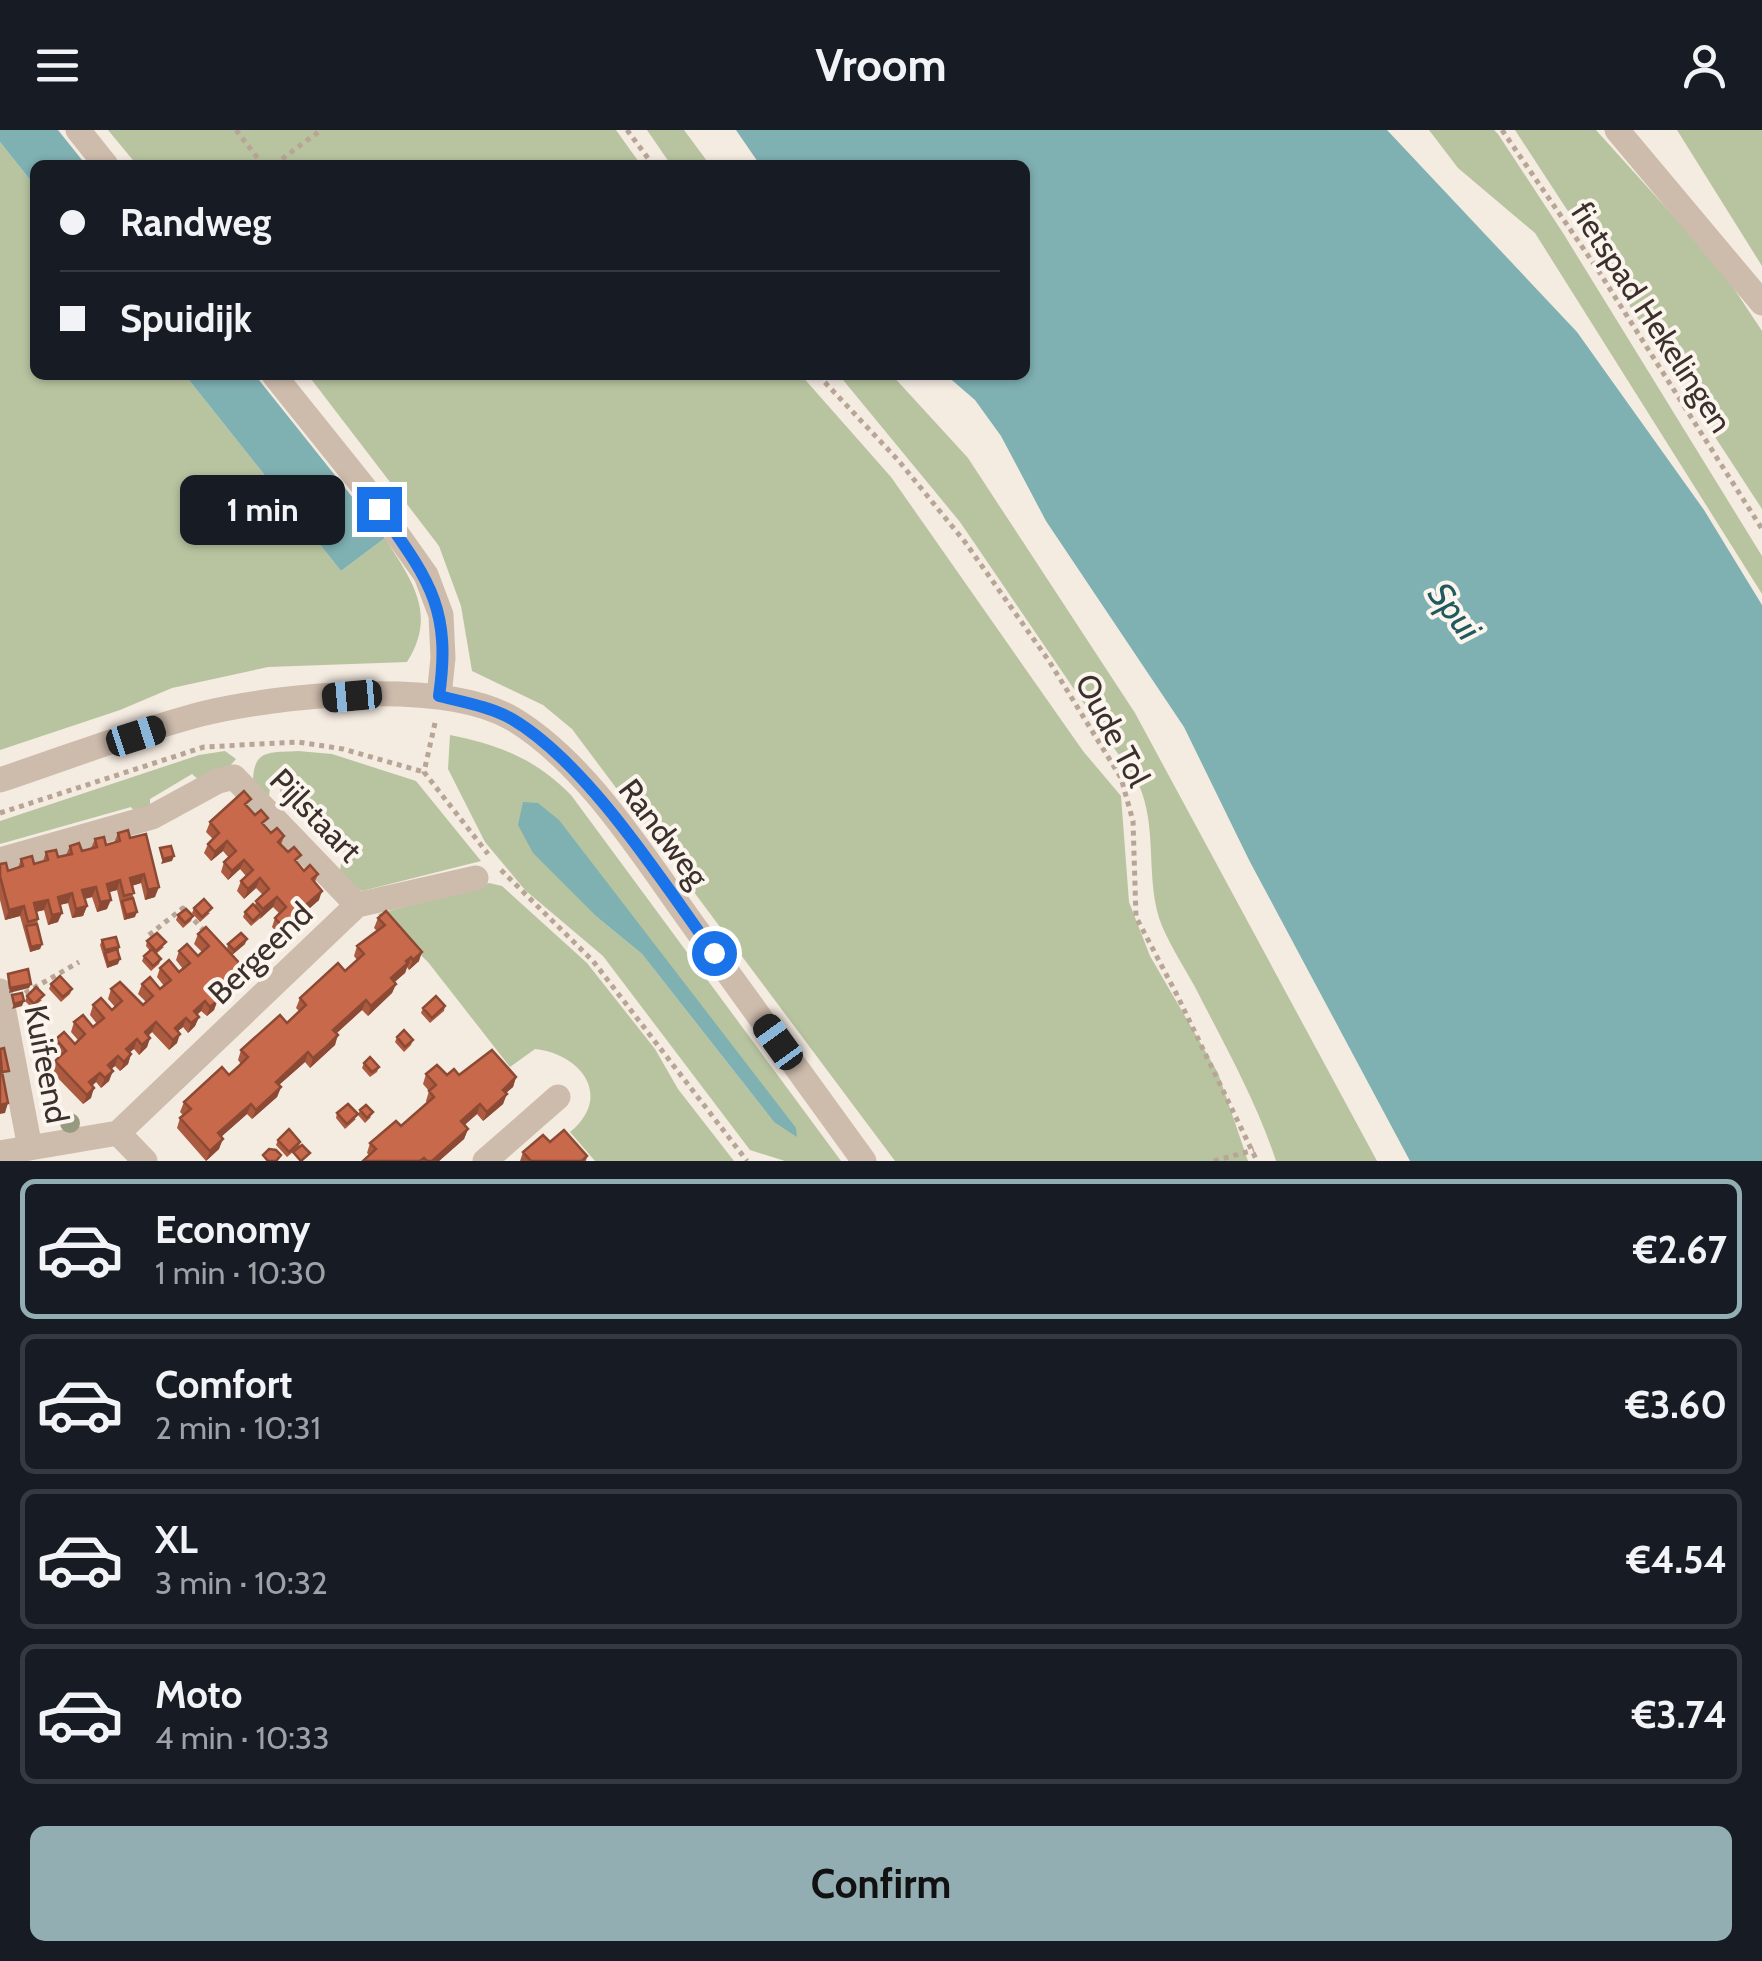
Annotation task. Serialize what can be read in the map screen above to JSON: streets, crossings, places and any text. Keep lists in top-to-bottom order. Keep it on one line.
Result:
{"streets":{"street":["Pijlstaart","Randweg","Bergeend","Kuifeend"],"path":["fietspad Hekelingen","Oude Tol"]},"crossings":[["Pijlstaart","Bergeend"]],"water":["Spui"],"page":{"header":"Vroom","banner":["Randweg","Spuidijk"],"bubble":"1 min","list":[{"name":"Economy","note":"1 min · 10:30","value":"€2.67"},{"name":"Comfort","note":"2 min · 10:31","value":"€3.60"},{"name":"XL","note":"3 min · 10:32","value":"€4.54"},{"name":"Moto","note":"4 min · 10:33","value":"€3.74"}],"buttons":"Confirm"}}
